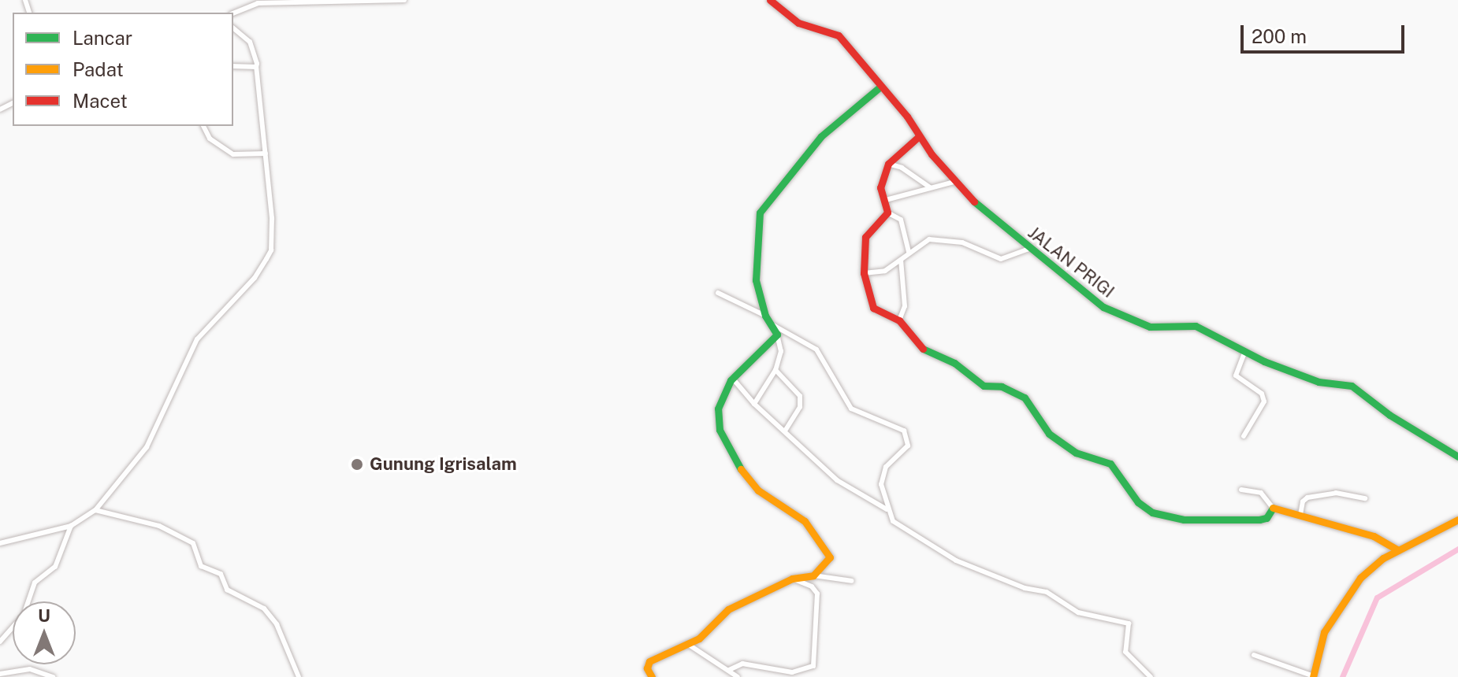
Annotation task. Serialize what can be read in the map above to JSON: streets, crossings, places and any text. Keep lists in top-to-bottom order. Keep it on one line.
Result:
{"streets":{"street":["JALAN PRIGI"]},"places":["Gunung Igrisalam"],"legend":["Lancar","Padat","Macet"],"scale_bar":"200 m","north":"top"}
